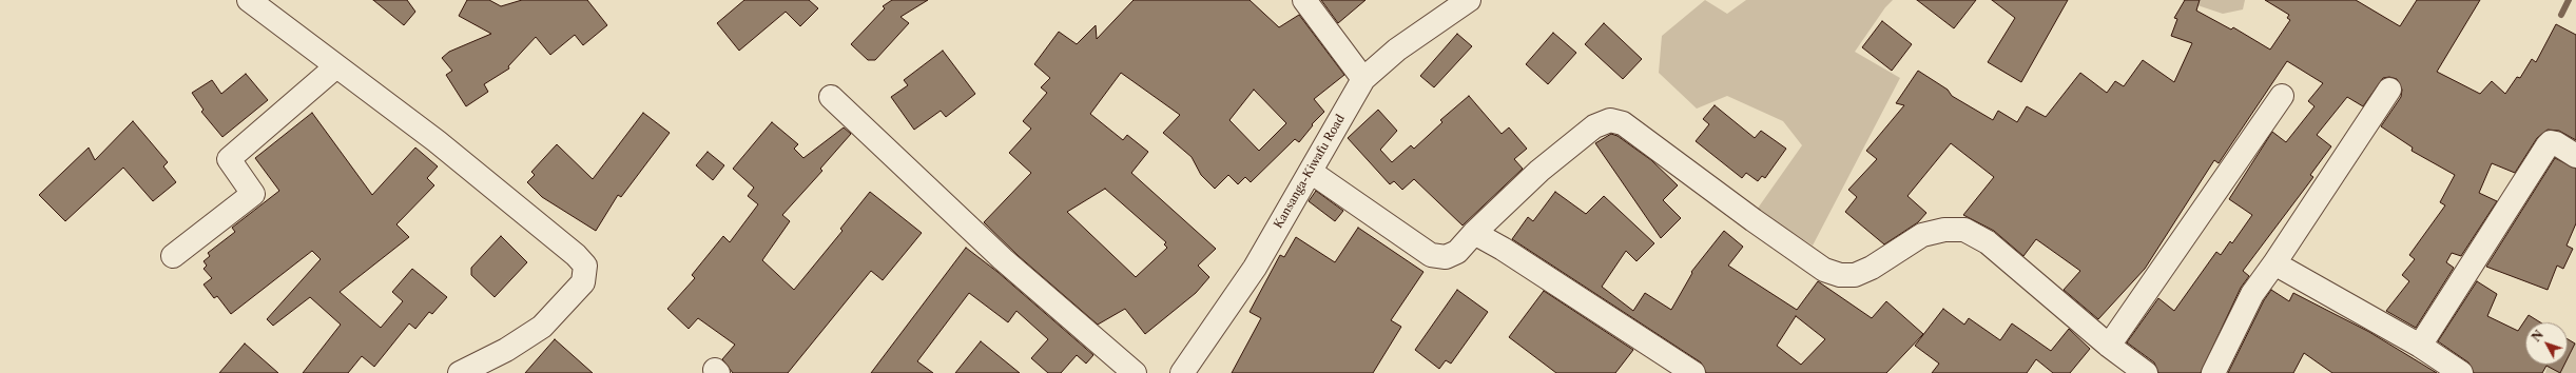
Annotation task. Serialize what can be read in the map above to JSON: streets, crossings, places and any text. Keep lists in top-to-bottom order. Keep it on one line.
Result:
{"streets":{"street":["Kansanga-Kiwafu Road"]},"north":"top left"}
